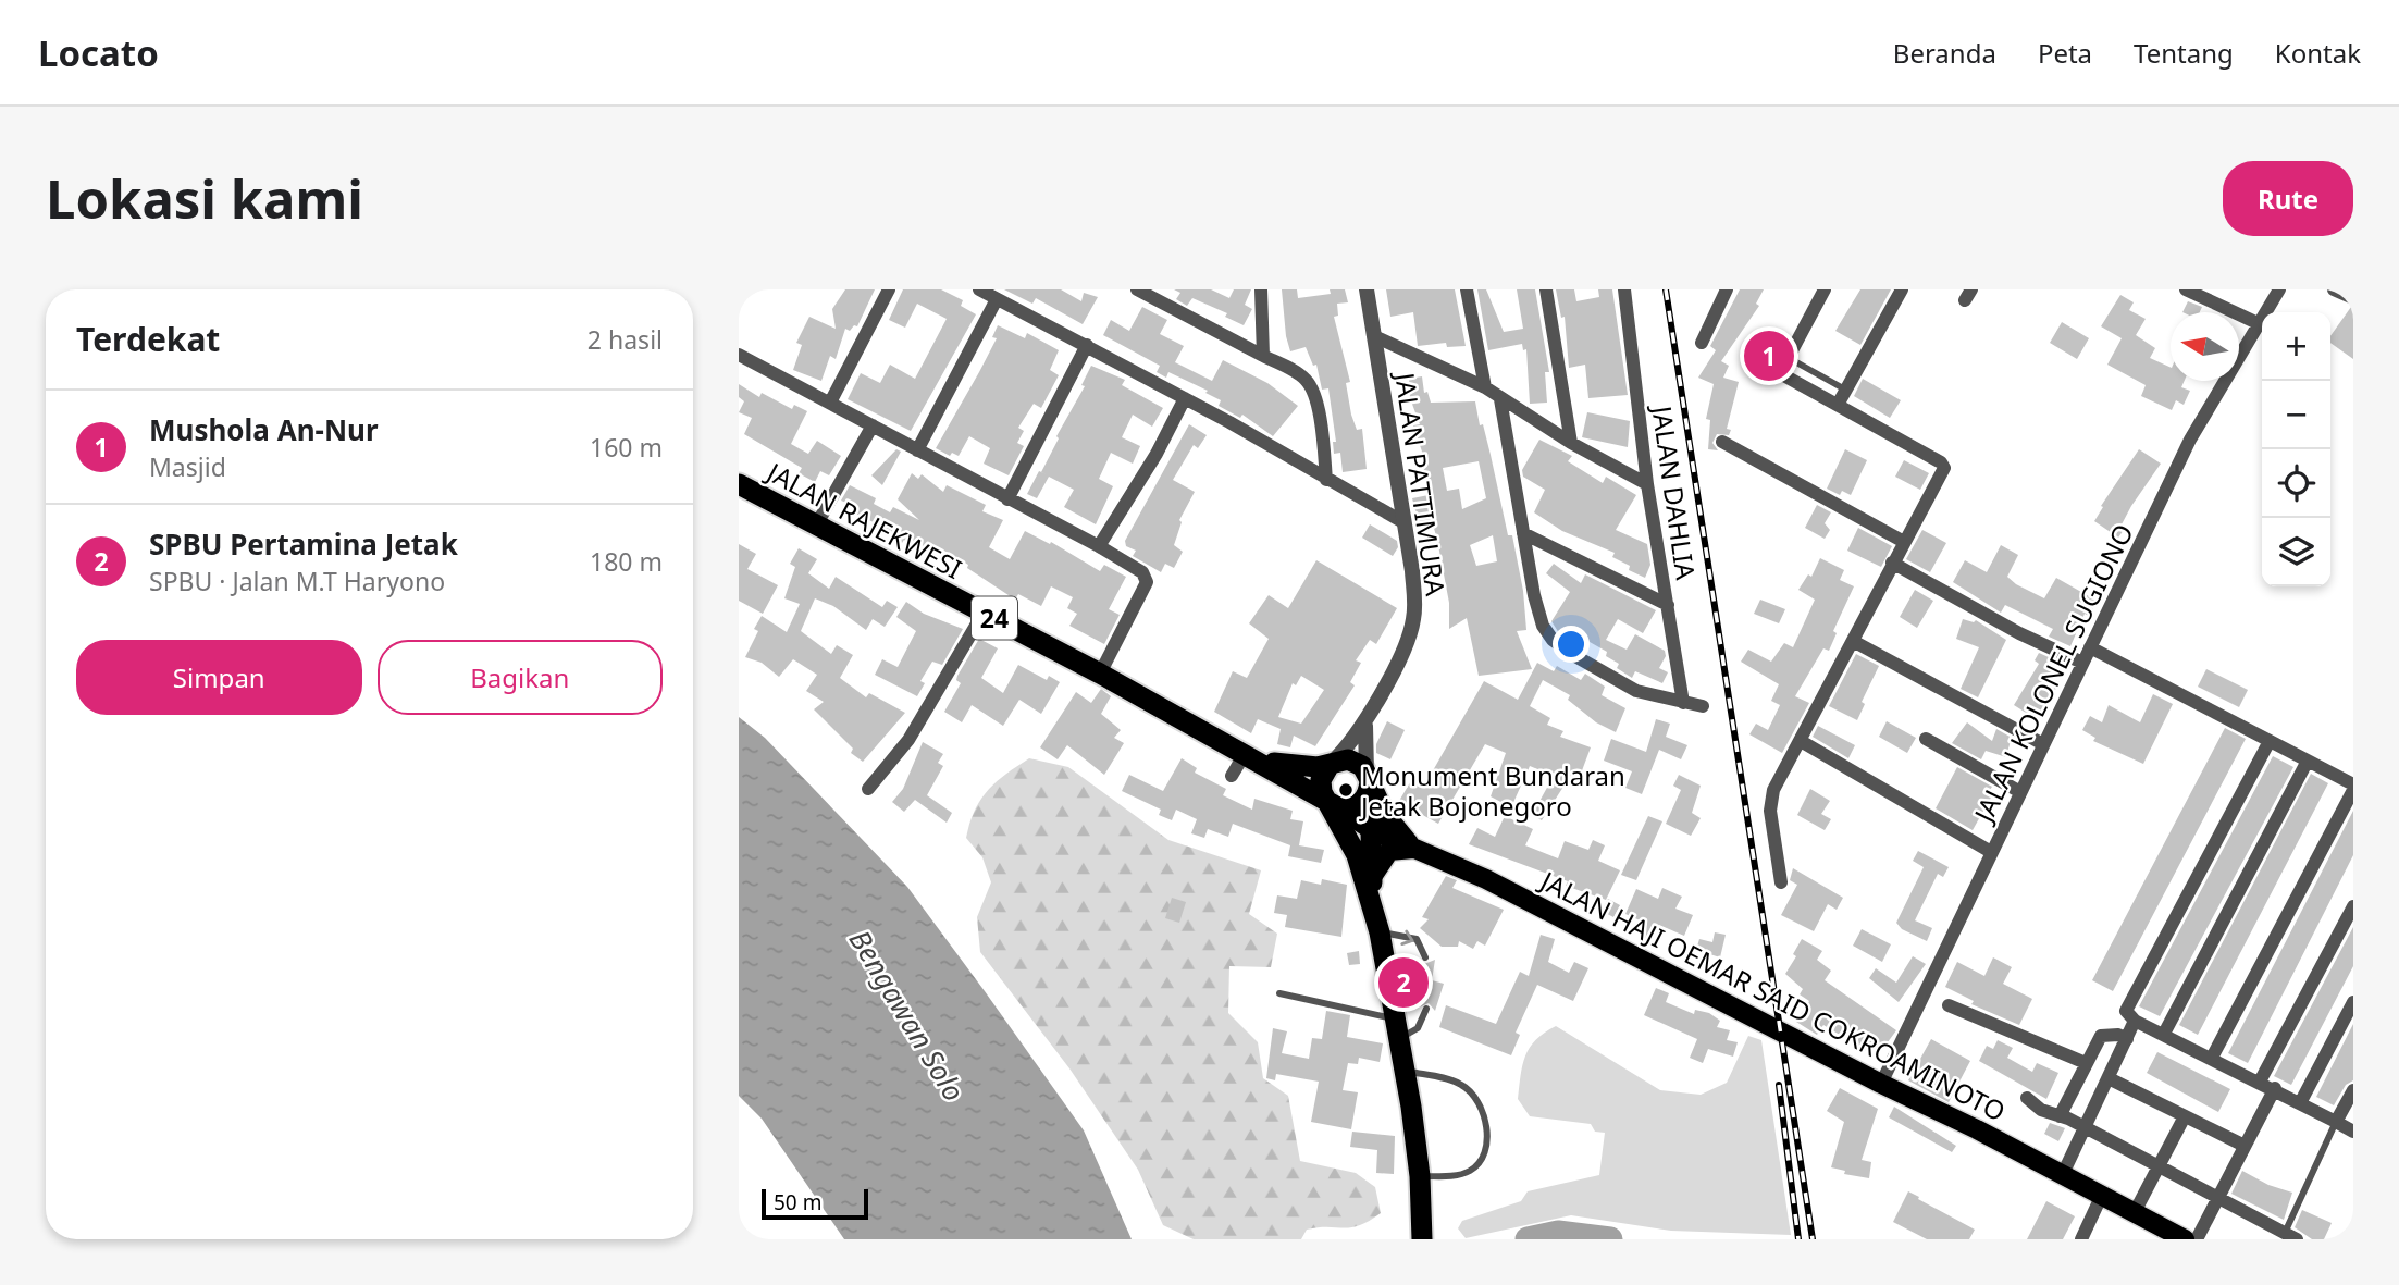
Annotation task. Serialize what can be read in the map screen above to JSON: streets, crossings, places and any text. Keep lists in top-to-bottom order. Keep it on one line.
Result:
{"streets":{"highway":["JALAN RAJEKWESI","24"],"main road":["JALAN HAJI OEMAR SAID COKROAMINOTO"],"street":["JALAN PATTIMURA","JALAN DAHLIA","JALAN KOLONEL SUGIONO"]},"crossings":[["JALAN PATTIMURA","24"],["JALAN PATTIMURA","JALAN HAJI OEMAR SAID COKROAMINOTO"],["JALAN RAJEKWESI","24"],["24","JALAN HAJI OEMAR SAID COKROAMINOTO"],["JALAN KOLONEL SUGIONO","JALAN HAJI OEMAR SAID COKROAMINOTO"]],"water":["Bengawan Solo"],"places":["Monument Bundaran Jetak Bojonegoro"],"scale_bar":"50 m","north":"left","page":{"header":"Locato","nav":["Beranda","Peta","Tentang","Kontak"],"buttons":["Rute",["Simpan","Bagikan"]],"title":"Lokasi kami","heading":["Terdekat","2 hasil"],"map_buttons":["+","−"],"pins":["1","2"],"list":[{"mark":"1","name":"Mushola An-Nur","note":"Masjid","value":"160 m"},{"mark":"2","name":"SPBU Pertamina Jetak","note":"SPBU · Jalan M.T Haryono","value":"180 m"}],"scale":"50 m"}}
